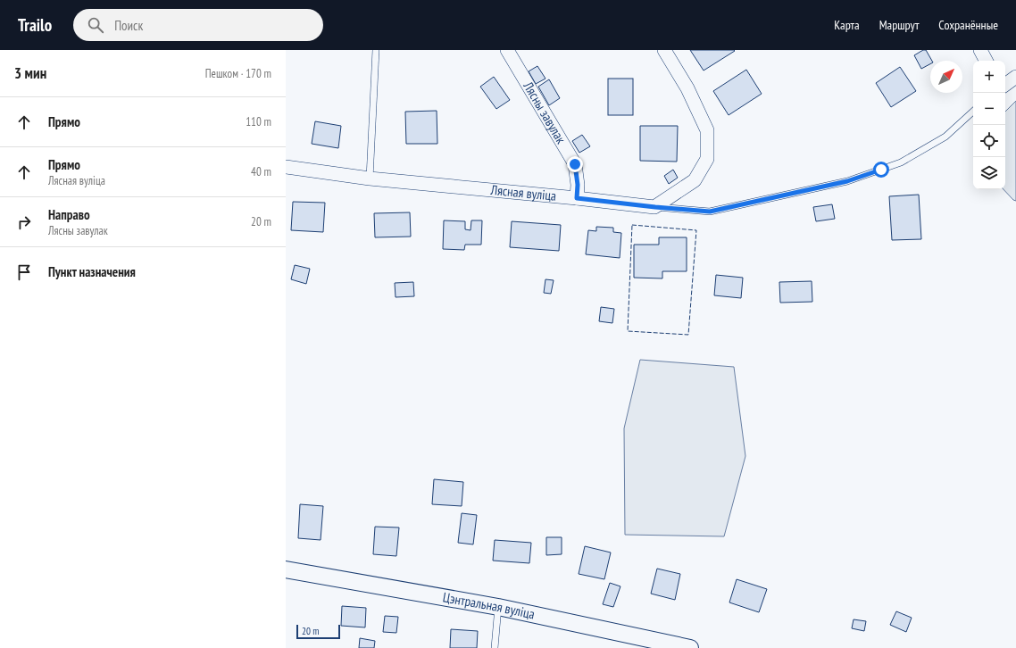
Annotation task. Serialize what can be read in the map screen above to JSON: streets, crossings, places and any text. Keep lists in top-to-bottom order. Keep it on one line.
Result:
{"streets":{"street":["Лясны завулак","Лясная вуліца","Цэнтральная вуліца"]},"crossings":[["Лясны завулак","Лясная вуліца"]],"scale_bar":"20 m","north":"top right","page":{"header":"Trailo","search":"Поиск","nav":["Карта","Маршрут","Сохранённые"],"heading":["3 мин","Пешком · 170 m"],"map_buttons":["+","−"],"list":[["Прямо","110 m"],["Прямо","Лясная вуліца","40 m"],["Направо","Лясны завулак","20 m"],"Пункт назначения"],"scale":"20 m"}}
